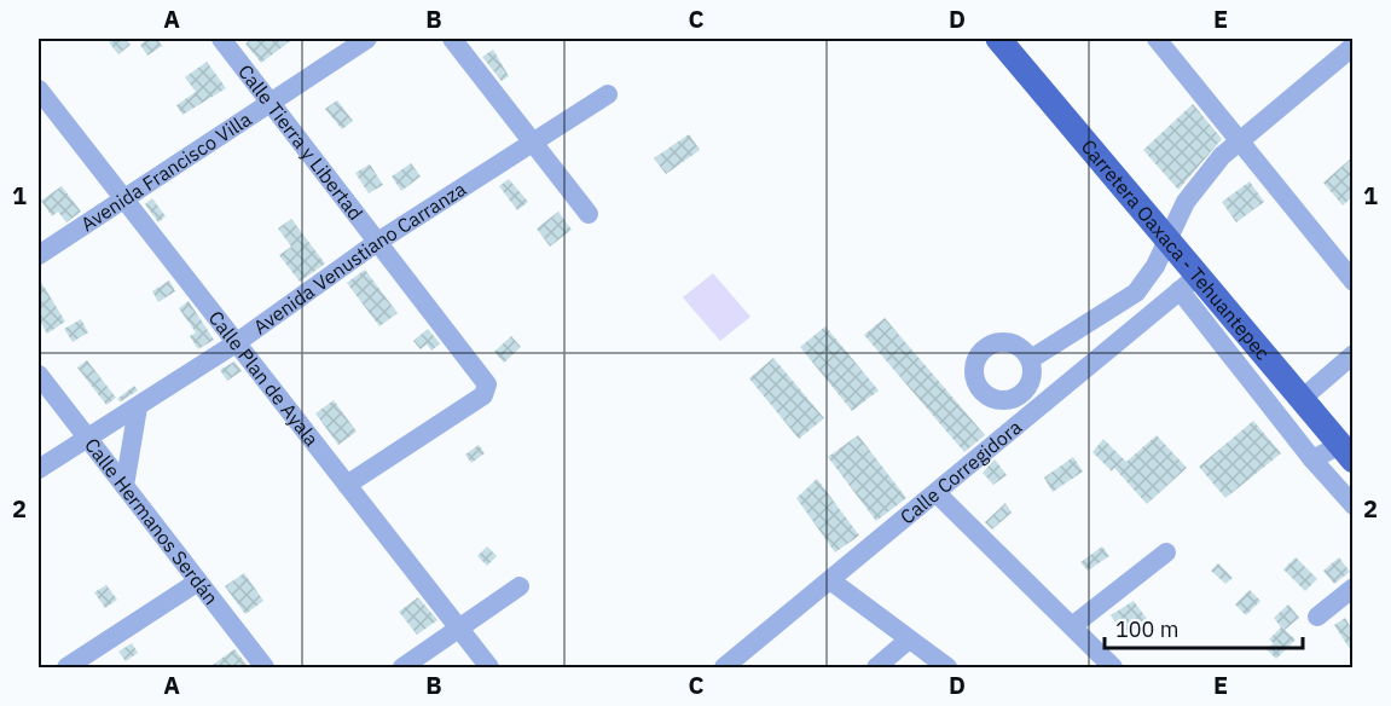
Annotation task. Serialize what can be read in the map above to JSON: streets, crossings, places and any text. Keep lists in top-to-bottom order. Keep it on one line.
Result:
{"streets":{"main road":["Carretera Oaxaca - Tehuantepec"],"street":["Calle Tierra y Libertad","Avenida Francisco Villa","Avenida Venustiano Carranza","Calle Plan de Ayala","Calle Corregidora","Calle Hermanos Serdán"]},"crossings":[["Calle Tierra y Libertad","Avenida Francisco Villa"],["Calle Tierra y Libertad","Avenida Venustiano Carranza"],["Calle Tierra y Libertad","Calle Plan de Ayala"],["Avenida Francisco Villa","Calle Plan de Ayala"],["Carretera Oaxaca - Tehuantepec","Calle Corregidora"],["Avenida Venustiano Carranza","Calle Plan de Ayala"],["Avenida Venustiano Carranza","Calle Hermanos Serdán"]],"scale_bar":"100 m","grid":{"columns":["A","B","C","D","E"],"rows":["1","2"]}}
